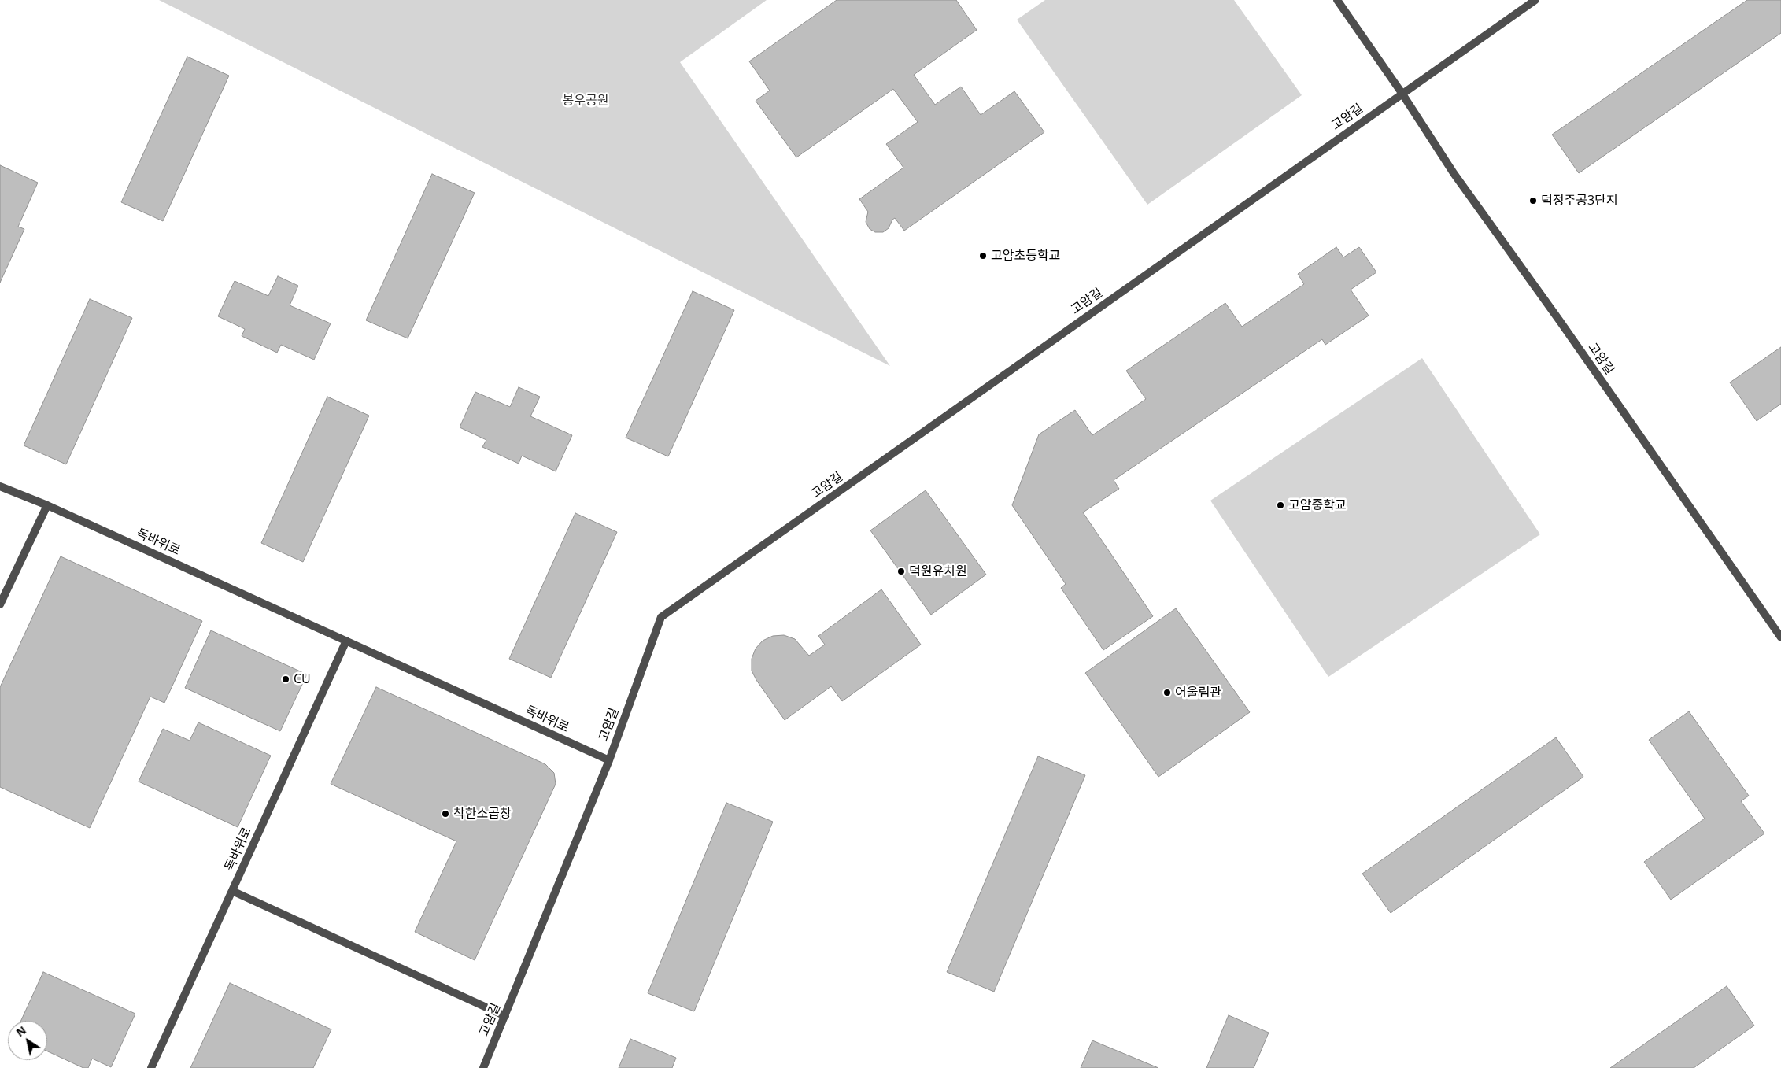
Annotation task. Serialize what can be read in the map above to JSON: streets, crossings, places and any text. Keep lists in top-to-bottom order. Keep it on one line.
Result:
{"streets":{"street":["고암길","독바위로"]},"crossings":[["고암길","독바위로"]],"parks":["봉우공원"],"places":["덕정주공3단지","고암초등학교","고암중학교","덕원유치원","CU","어울림관","착한소곱창"],"north":"top left"}
